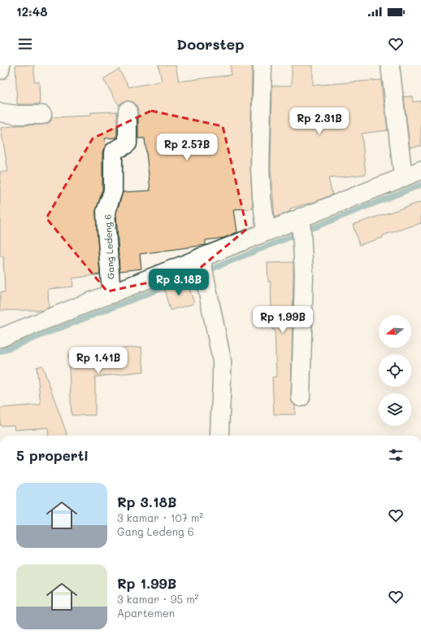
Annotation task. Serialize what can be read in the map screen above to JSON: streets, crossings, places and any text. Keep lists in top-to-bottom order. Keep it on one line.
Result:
{"streets":{"street":["Gang Ledeng 6"]},"north":"left","page":{"status":"12:48","header":"Doorstep","price":["Rp 2.31B","Rp 2.57B","Rp 3.18B","Rp 1.99B","Rp 1.41B"],"heading":"5 properti","list":[{"name":"Rp 3.18B","note":"3 kamar · 107 m² · Gang Ledeng 6"},{"name":"Rp 1.99B","note":"3 kamar · 95 m² · Apartemen"}]}}
